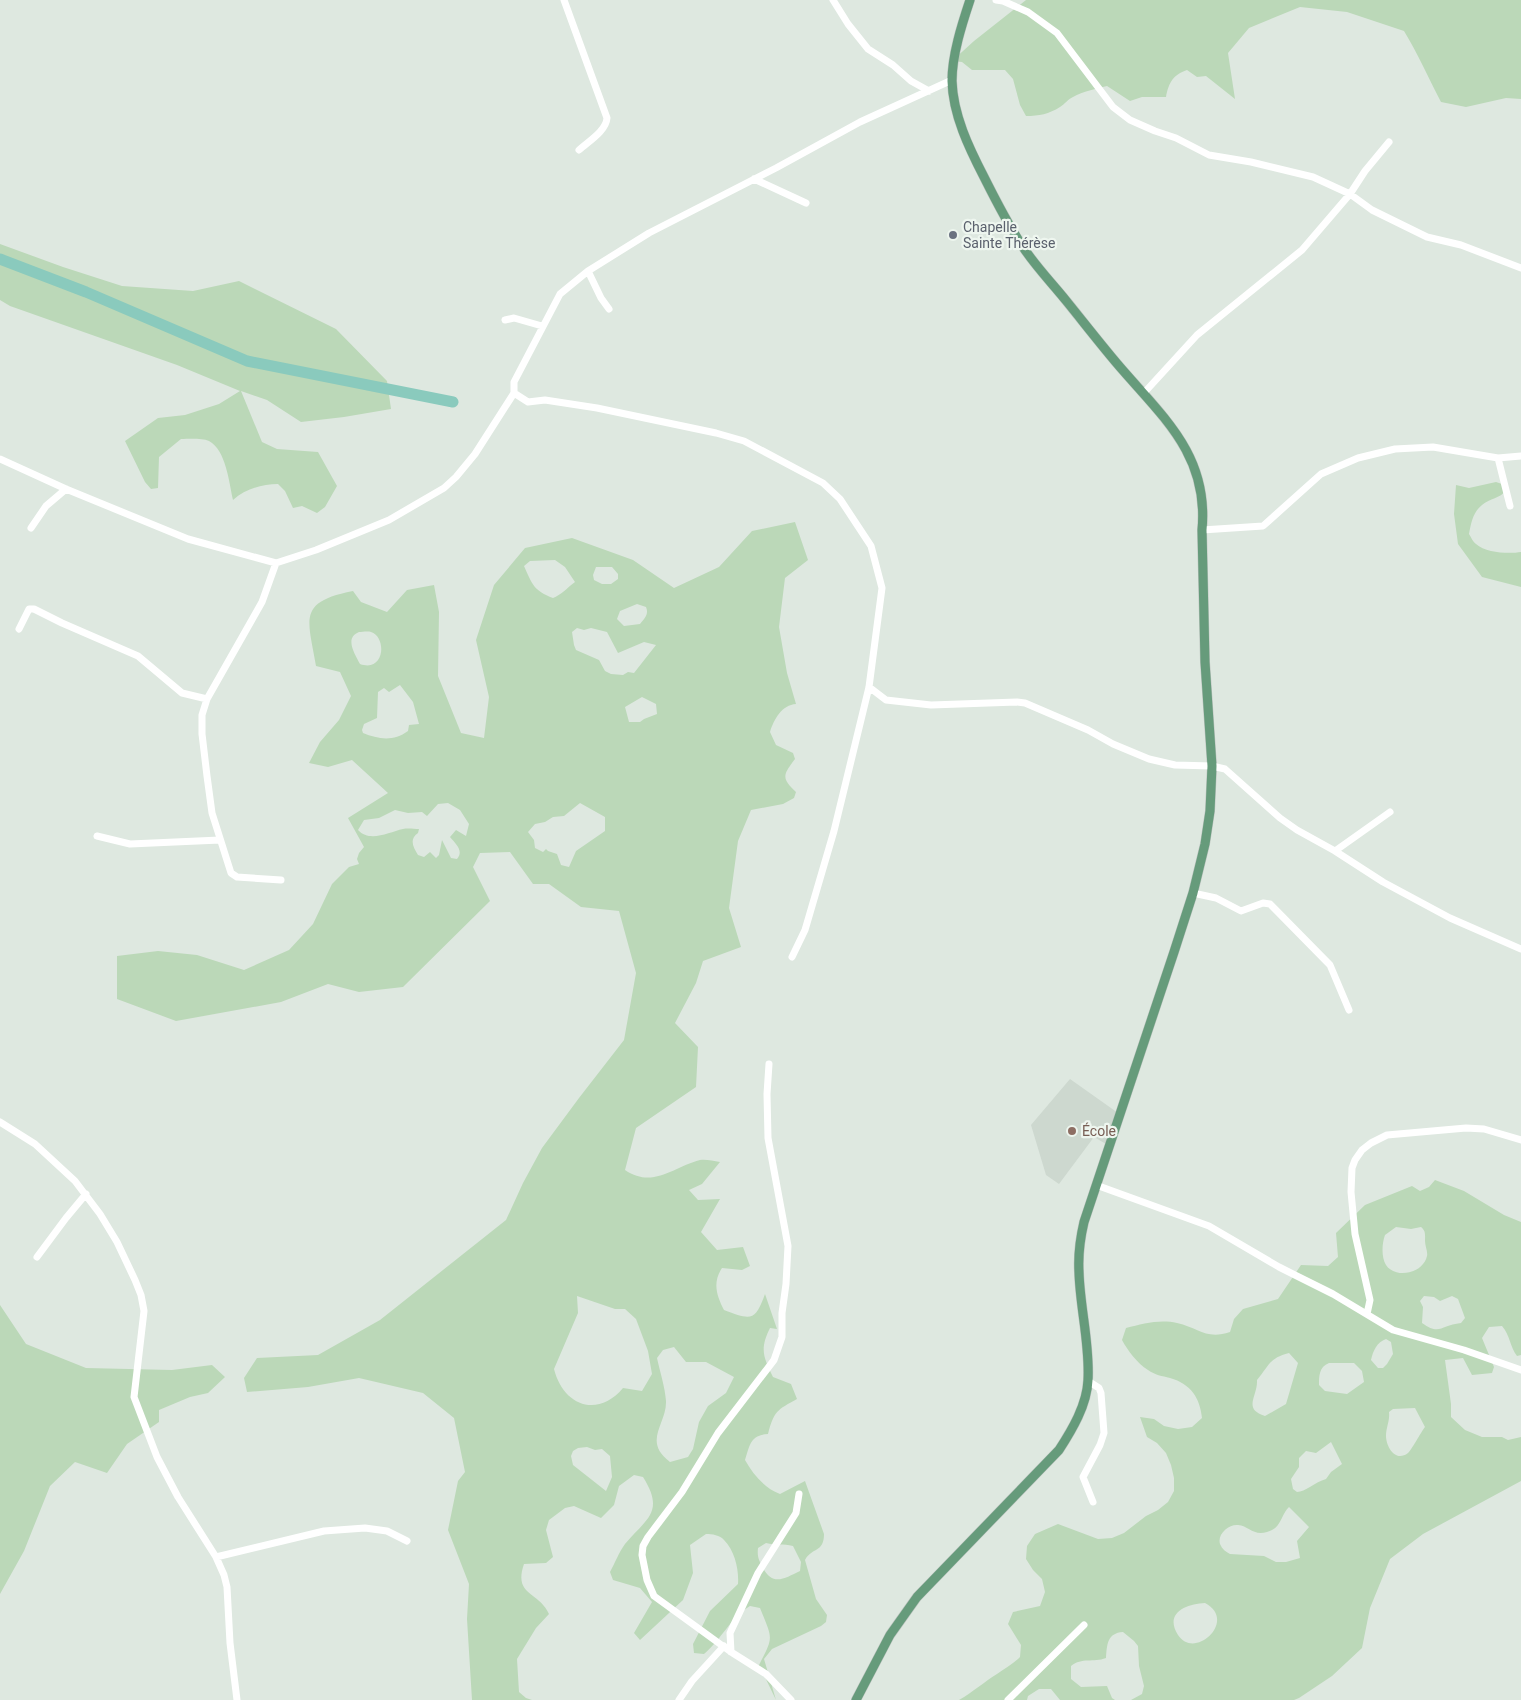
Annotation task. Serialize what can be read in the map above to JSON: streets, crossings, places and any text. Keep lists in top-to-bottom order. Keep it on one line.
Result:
{"places":["Chapelle Sainte Thérèse","École"]}
